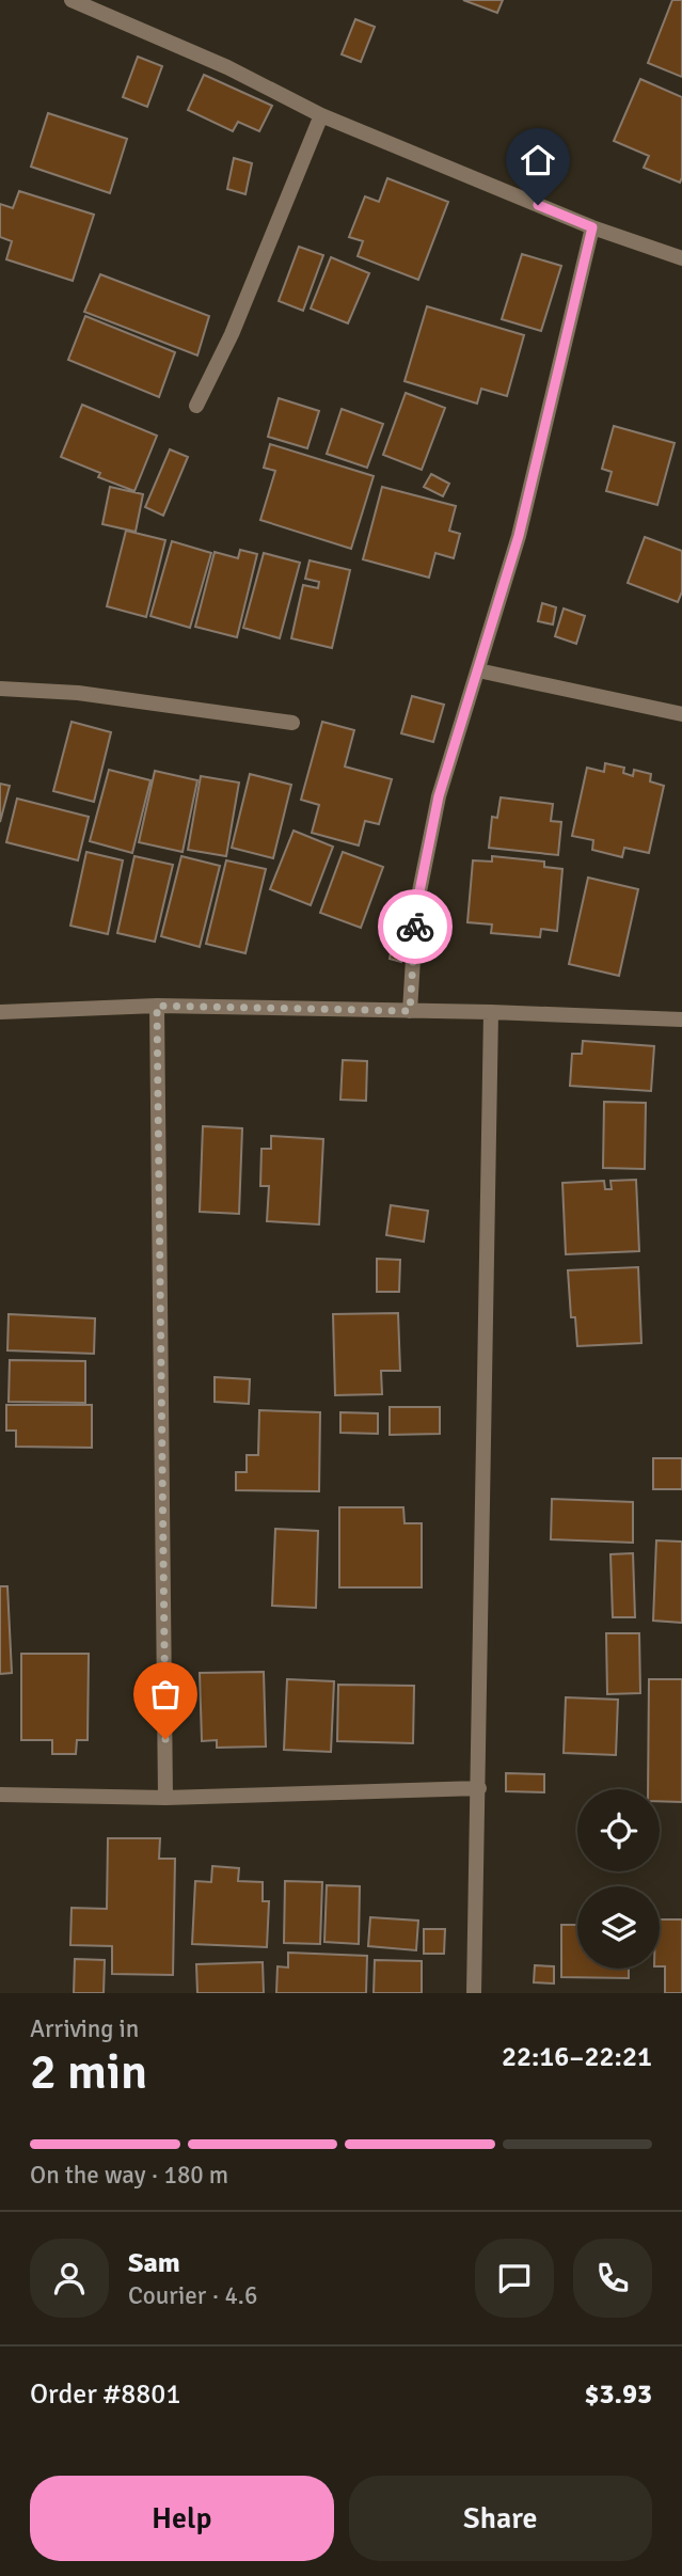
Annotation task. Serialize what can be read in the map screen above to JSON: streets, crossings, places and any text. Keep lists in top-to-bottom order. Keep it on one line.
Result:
{"page":{"heading":["2 min","Arriving in","22:16–22:21"],"panel":["Sam","Courier · 4.6","Order #8801","$3.93"],"bar":"On the way · 180 m","buttons":["Help","Share"]}}
